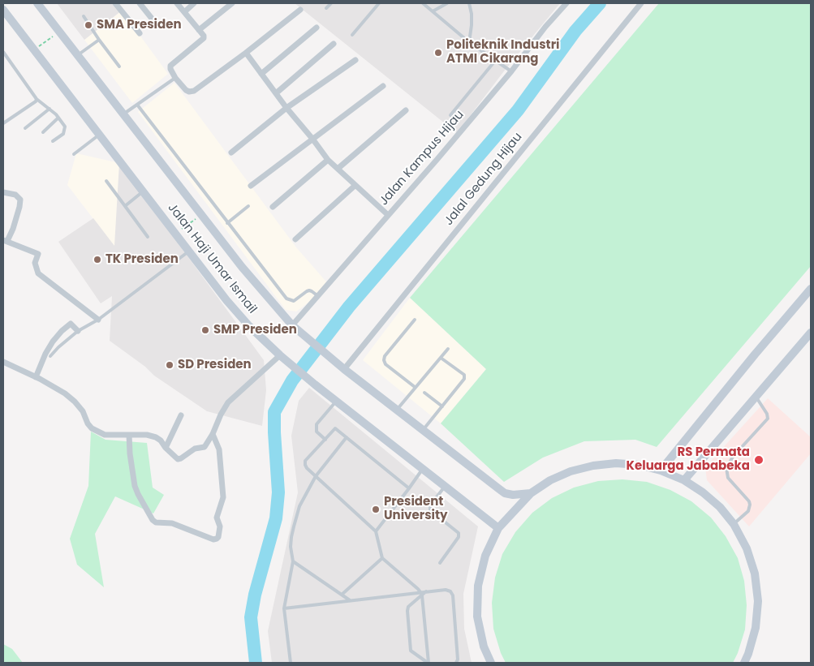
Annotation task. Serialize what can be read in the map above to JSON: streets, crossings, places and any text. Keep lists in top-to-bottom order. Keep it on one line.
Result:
{"streets":{"main road":["Jalan Haji Umar Ismail"],"street":["Jalan Kampus Hijau","Jalal Gedung Hijau"]},"crossings":[["Jalan Kampus Hijau","Jalan Haji Umar Ismail"],["Jalal Gedung Hijau","Jalan Haji Umar Ismail"]],"places":["SMA Presiden","Politeknik Industri ATMI Cikarang","TK Presiden","SMP Presiden","SD Presiden","RS Permata Keluarga Jababeka","President University"]}
